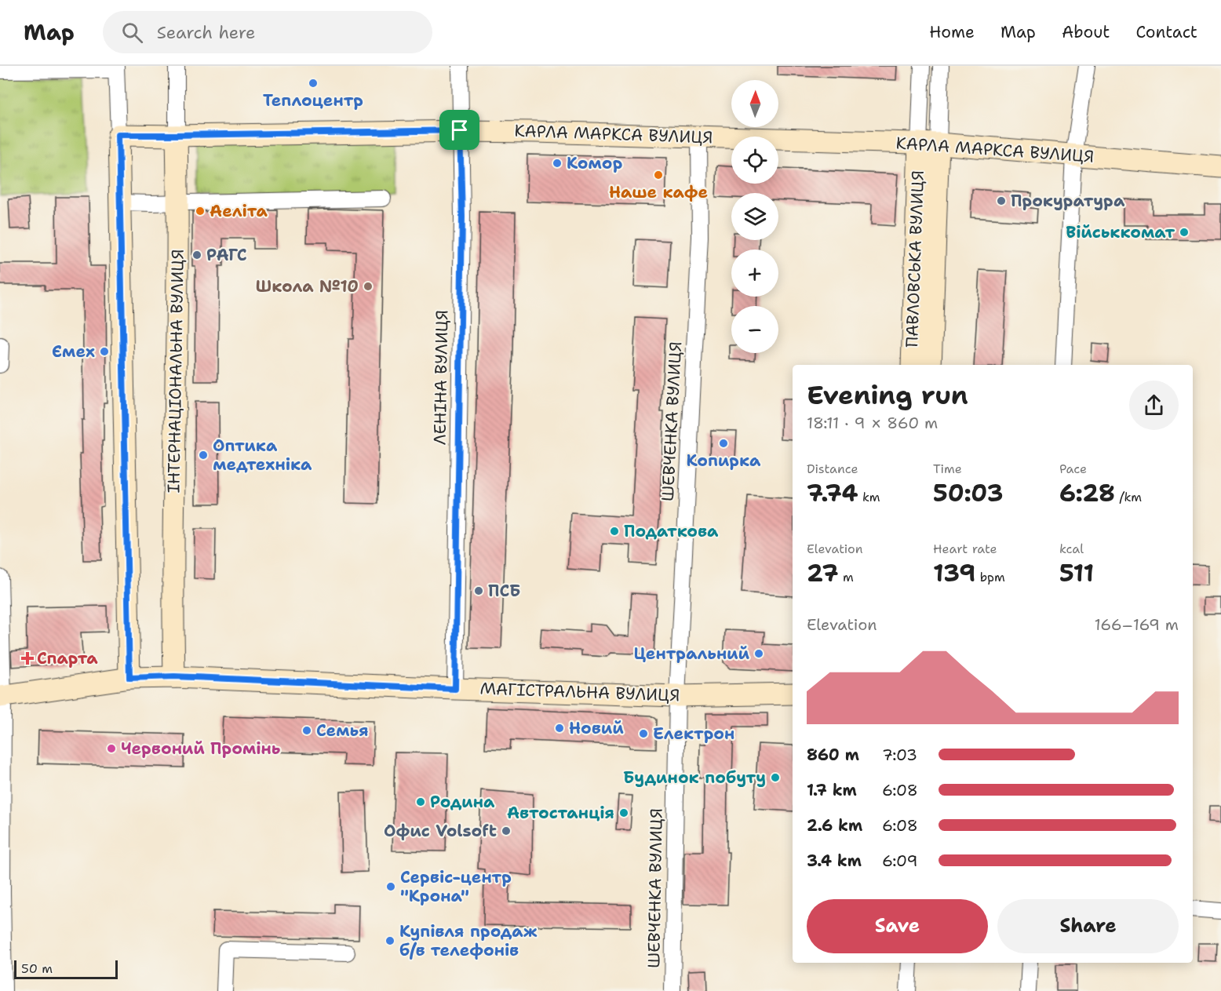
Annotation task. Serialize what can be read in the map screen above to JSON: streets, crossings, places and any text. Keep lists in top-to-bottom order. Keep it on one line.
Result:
{"streets":{"street":["КАРЛА МАРКСА ВУЛИЦЯ","ПАВЛОВСЬКА ВУЛИЦЯ","ІНТЕРНАЦІОНАЛЬНА ВУЛИЦЯ","ЛЕНІНА ВУЛИЦЯ","ШЕВЧЕНКА ВУЛИЦЯ","МАГІСТРАЛЬНА ВУЛИЦЯ"]},"crossings":[["КАРЛА МАРКСА ВУЛИЦЯ","ПАВЛОВСЬКА ВУЛИЦЯ"],["КАРЛА МАРКСА ВУЛИЦЯ","ІНТЕРНАЦІОНАЛЬНА ВУЛИЦЯ"],["КАРЛА МАРКСА ВУЛИЦЯ","ЛЕНІНА ВУЛИЦЯ"],["КАРЛА МАРКСА ВУЛИЦЯ","ШЕВЧЕНКА ВУЛИЦЯ"],["ІНТЕРНАЦІОНАЛЬНА ВУЛИЦЯ","МАГІСТРАЛЬНА ВУЛИЦЯ"],["ЛЕНІНА ВУЛИЦЯ","МАГІСТРАЛЬНА ВУЛИЦЯ"],["ШЕВЧЕНКА ВУЛИЦЯ","МАГІСТРАЛЬНА ВУЛИЦЯ"]],"places":{"other":["Теплоцентр","Комор","Наше кафе","Прокуратура","Аеліта","Військкомат","РАГС","Школа №10","Ємех","Копирка","Оптика медтехніка","Податкова","ПСБ","Центральний","Новий","Семья","Електрон","Червоний Промінь","Будинок побуту","Родина","Автостанція","Офис Volsoft","Сервіс-центр \"Крона\"","Купівля продаж б/в телефонів"],"health":["Спарта"]},"scale_bar":"50 m","north":"top","page":{"header":"Map","search":"Search here","nav":["Home","Map","About","Contact"],"map_buttons":["+","−"],"heading":["Evening run","18:11 · 9 × 860 m"],"stats":[["Distance","7.74 km"],["Time","50:03"],["Pace","6:28 /km"],["Elevation","27 m"],["Heart rate","139 bpm"],["kcal","511"]],"chart":["Elevation","166–169 m"],"list":[{"name":"860 m","note":"7:03"},{"name":"1.7 km","note":"6:08"},{"name":"2.6 km","note":"6:08"},{"name":"3.4 km","note":"6:09"}],"buttons":["Save","Share"],"scale":"50 m"}}
